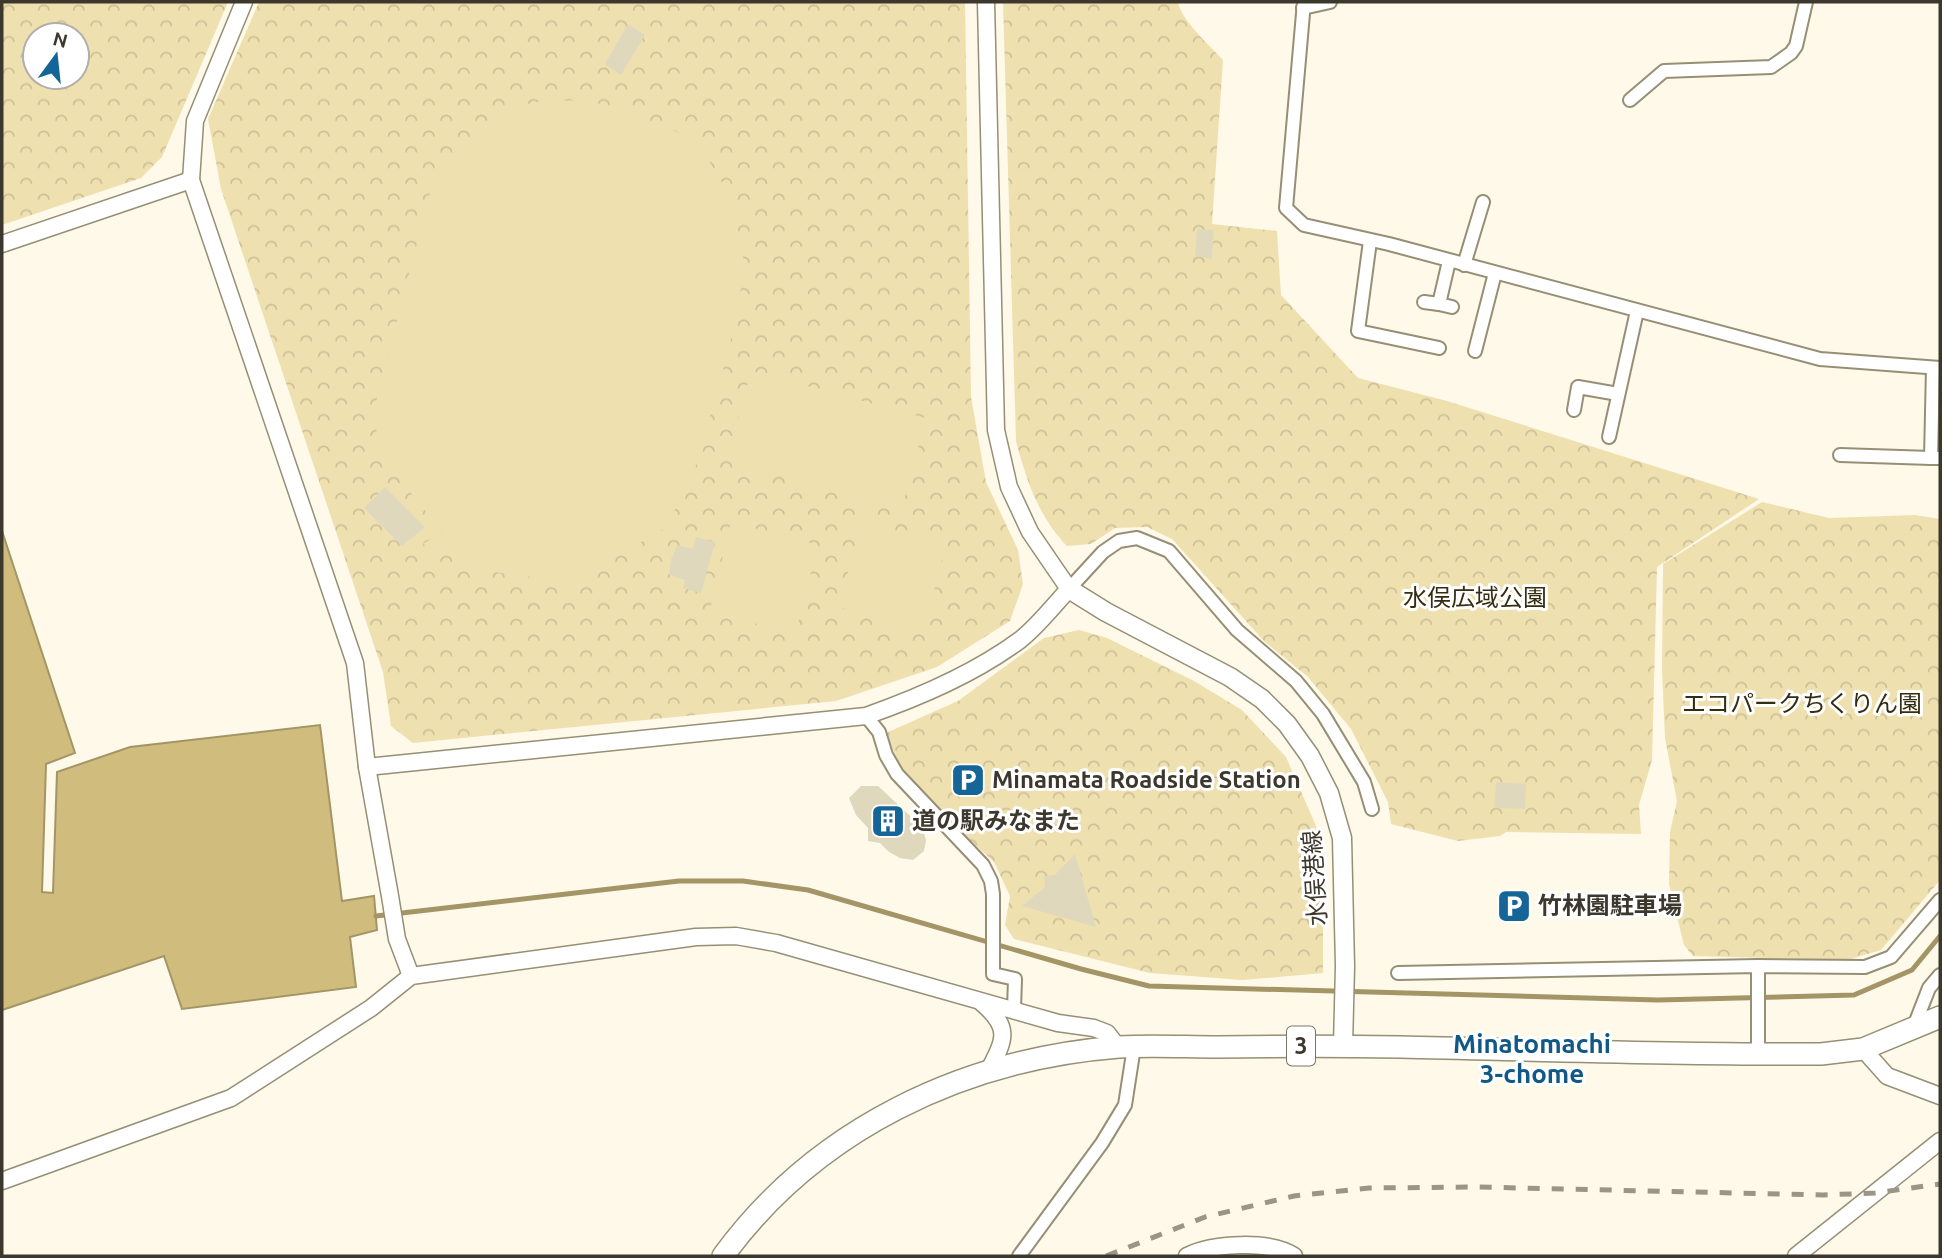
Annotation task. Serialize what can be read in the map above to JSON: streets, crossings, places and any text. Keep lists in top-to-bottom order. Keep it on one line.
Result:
{"streets":{"highway":["3"],"main road":["水俣港線"]},"crossings":[["水俣港線","3"]],"districts":["Minatomachi 3-chome"],"parks":["水俣広域公園","エコパークちくりん園"],"places":{"parking":["Minamata Roadside Station","竹林園駐車場"],"building":["道の駅みなまた"]},"north":"top"}
